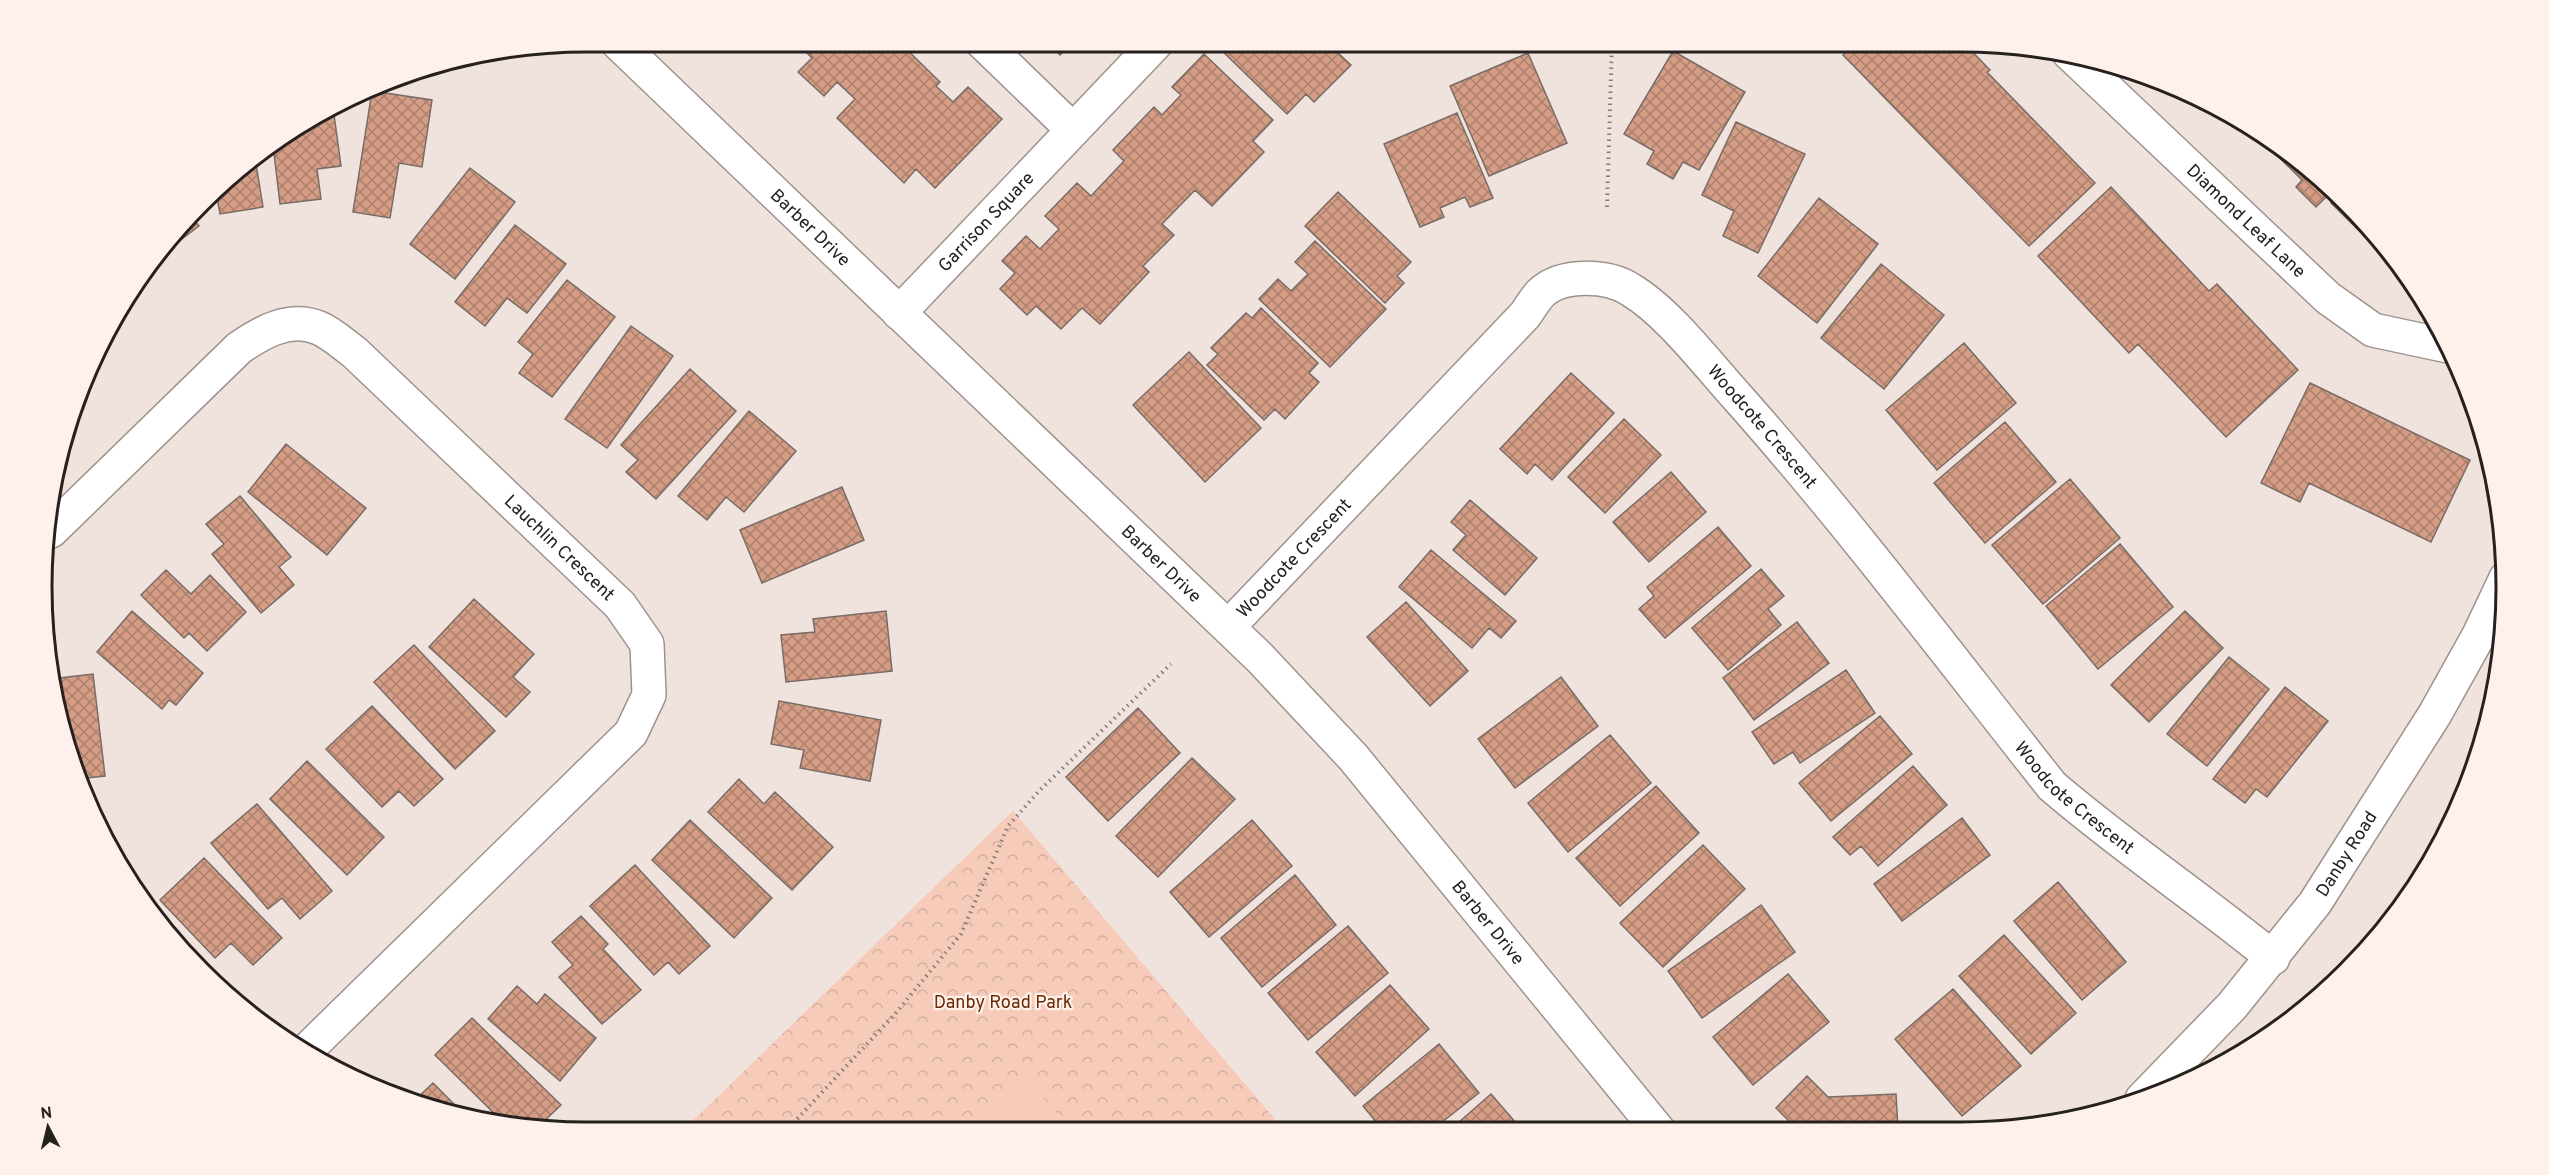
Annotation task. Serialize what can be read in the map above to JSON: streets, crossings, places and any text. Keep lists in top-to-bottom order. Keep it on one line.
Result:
{"streets":{"street":["Diamond Leaf Lane","Garrison Square","Barber Drive","Woodcote Crescent","Lauchlin Crescent","Danby Road"]},"crossings":[["Garrison Square","Barber Drive"],["Barber Drive","Woodcote Crescent"],["Woodcote Crescent","Danby Road"]],"parks":["Danby Road Park"],"north":"top"}
